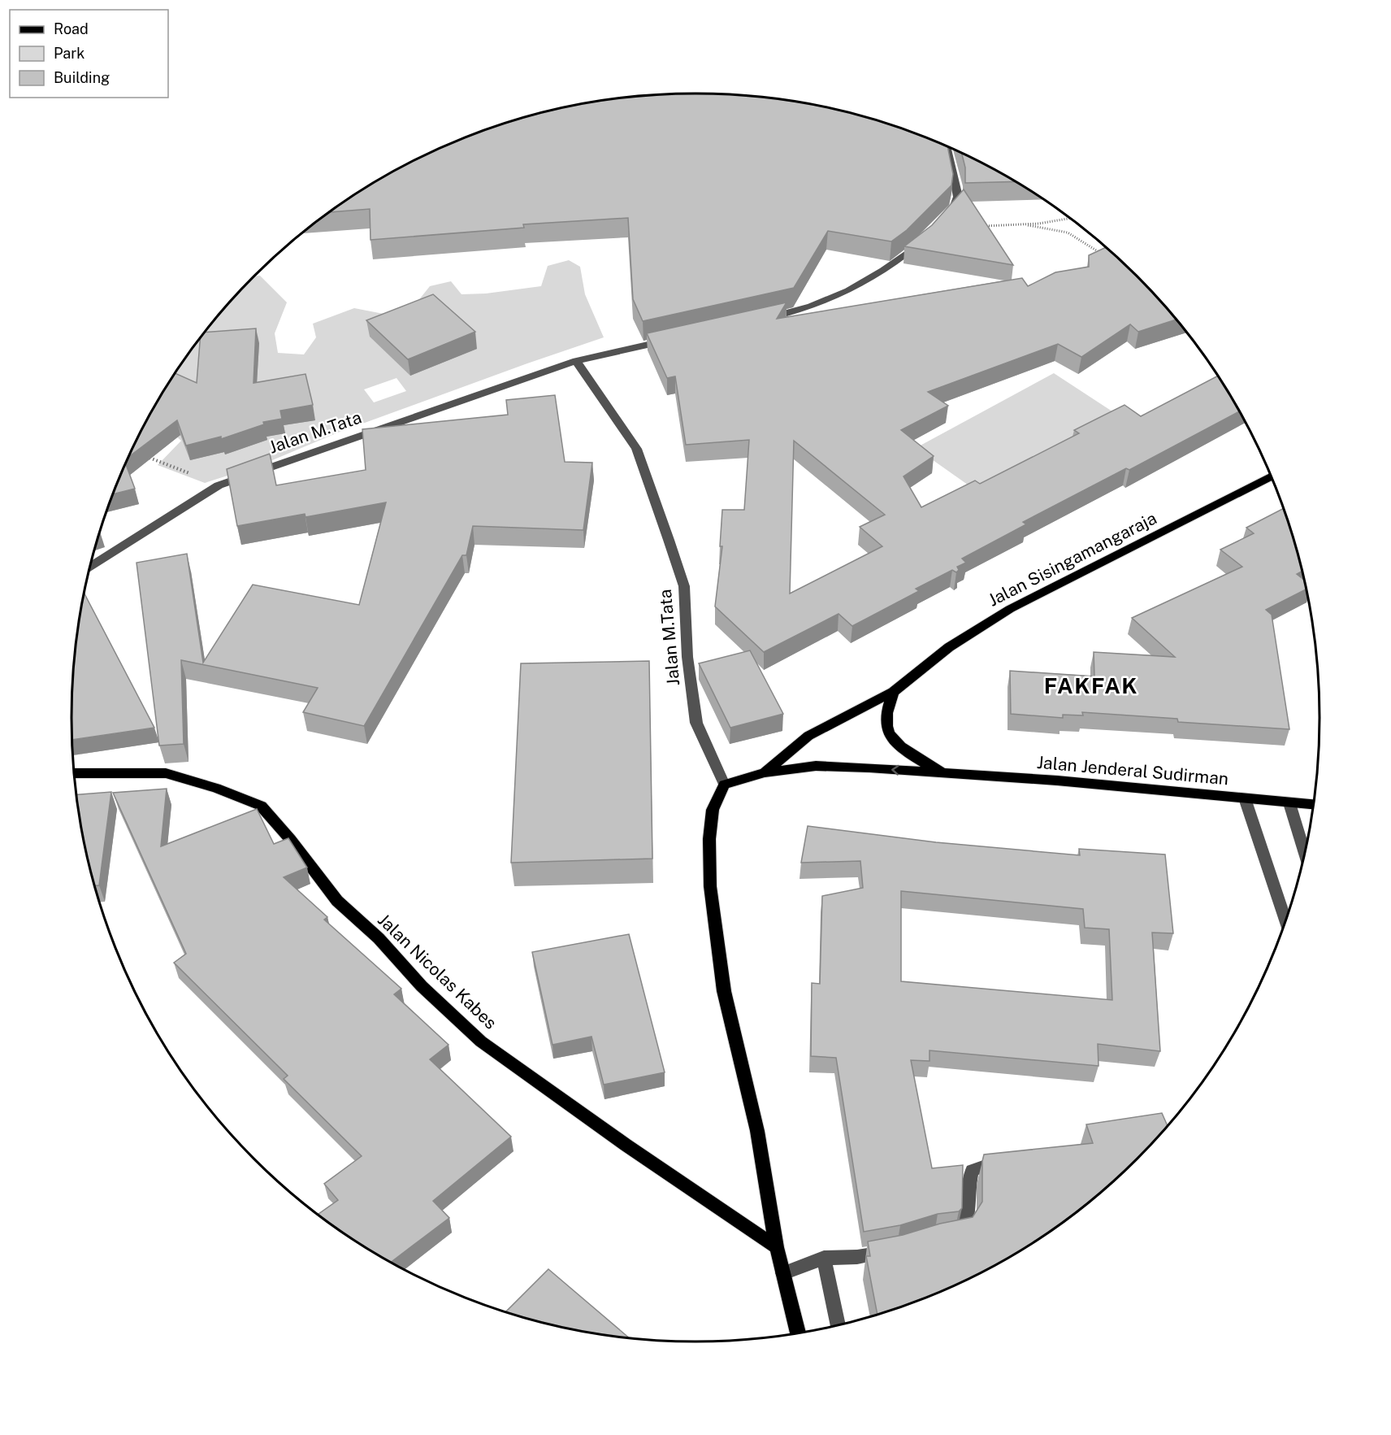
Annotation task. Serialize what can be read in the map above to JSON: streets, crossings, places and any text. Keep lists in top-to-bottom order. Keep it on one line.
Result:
{"streets":{"main road":["Jalan Sisingamangaraja","Jalan Jenderal Sudirman","Jalan Nicolas Kabes"],"street":["Jalan M.Tata"]},"crossings":[["Jalan Sisingamangaraja","Jalan Jenderal Sudirman"]],"districts":["FAKFAK"],"legend":["Road","Park","Building"]}
